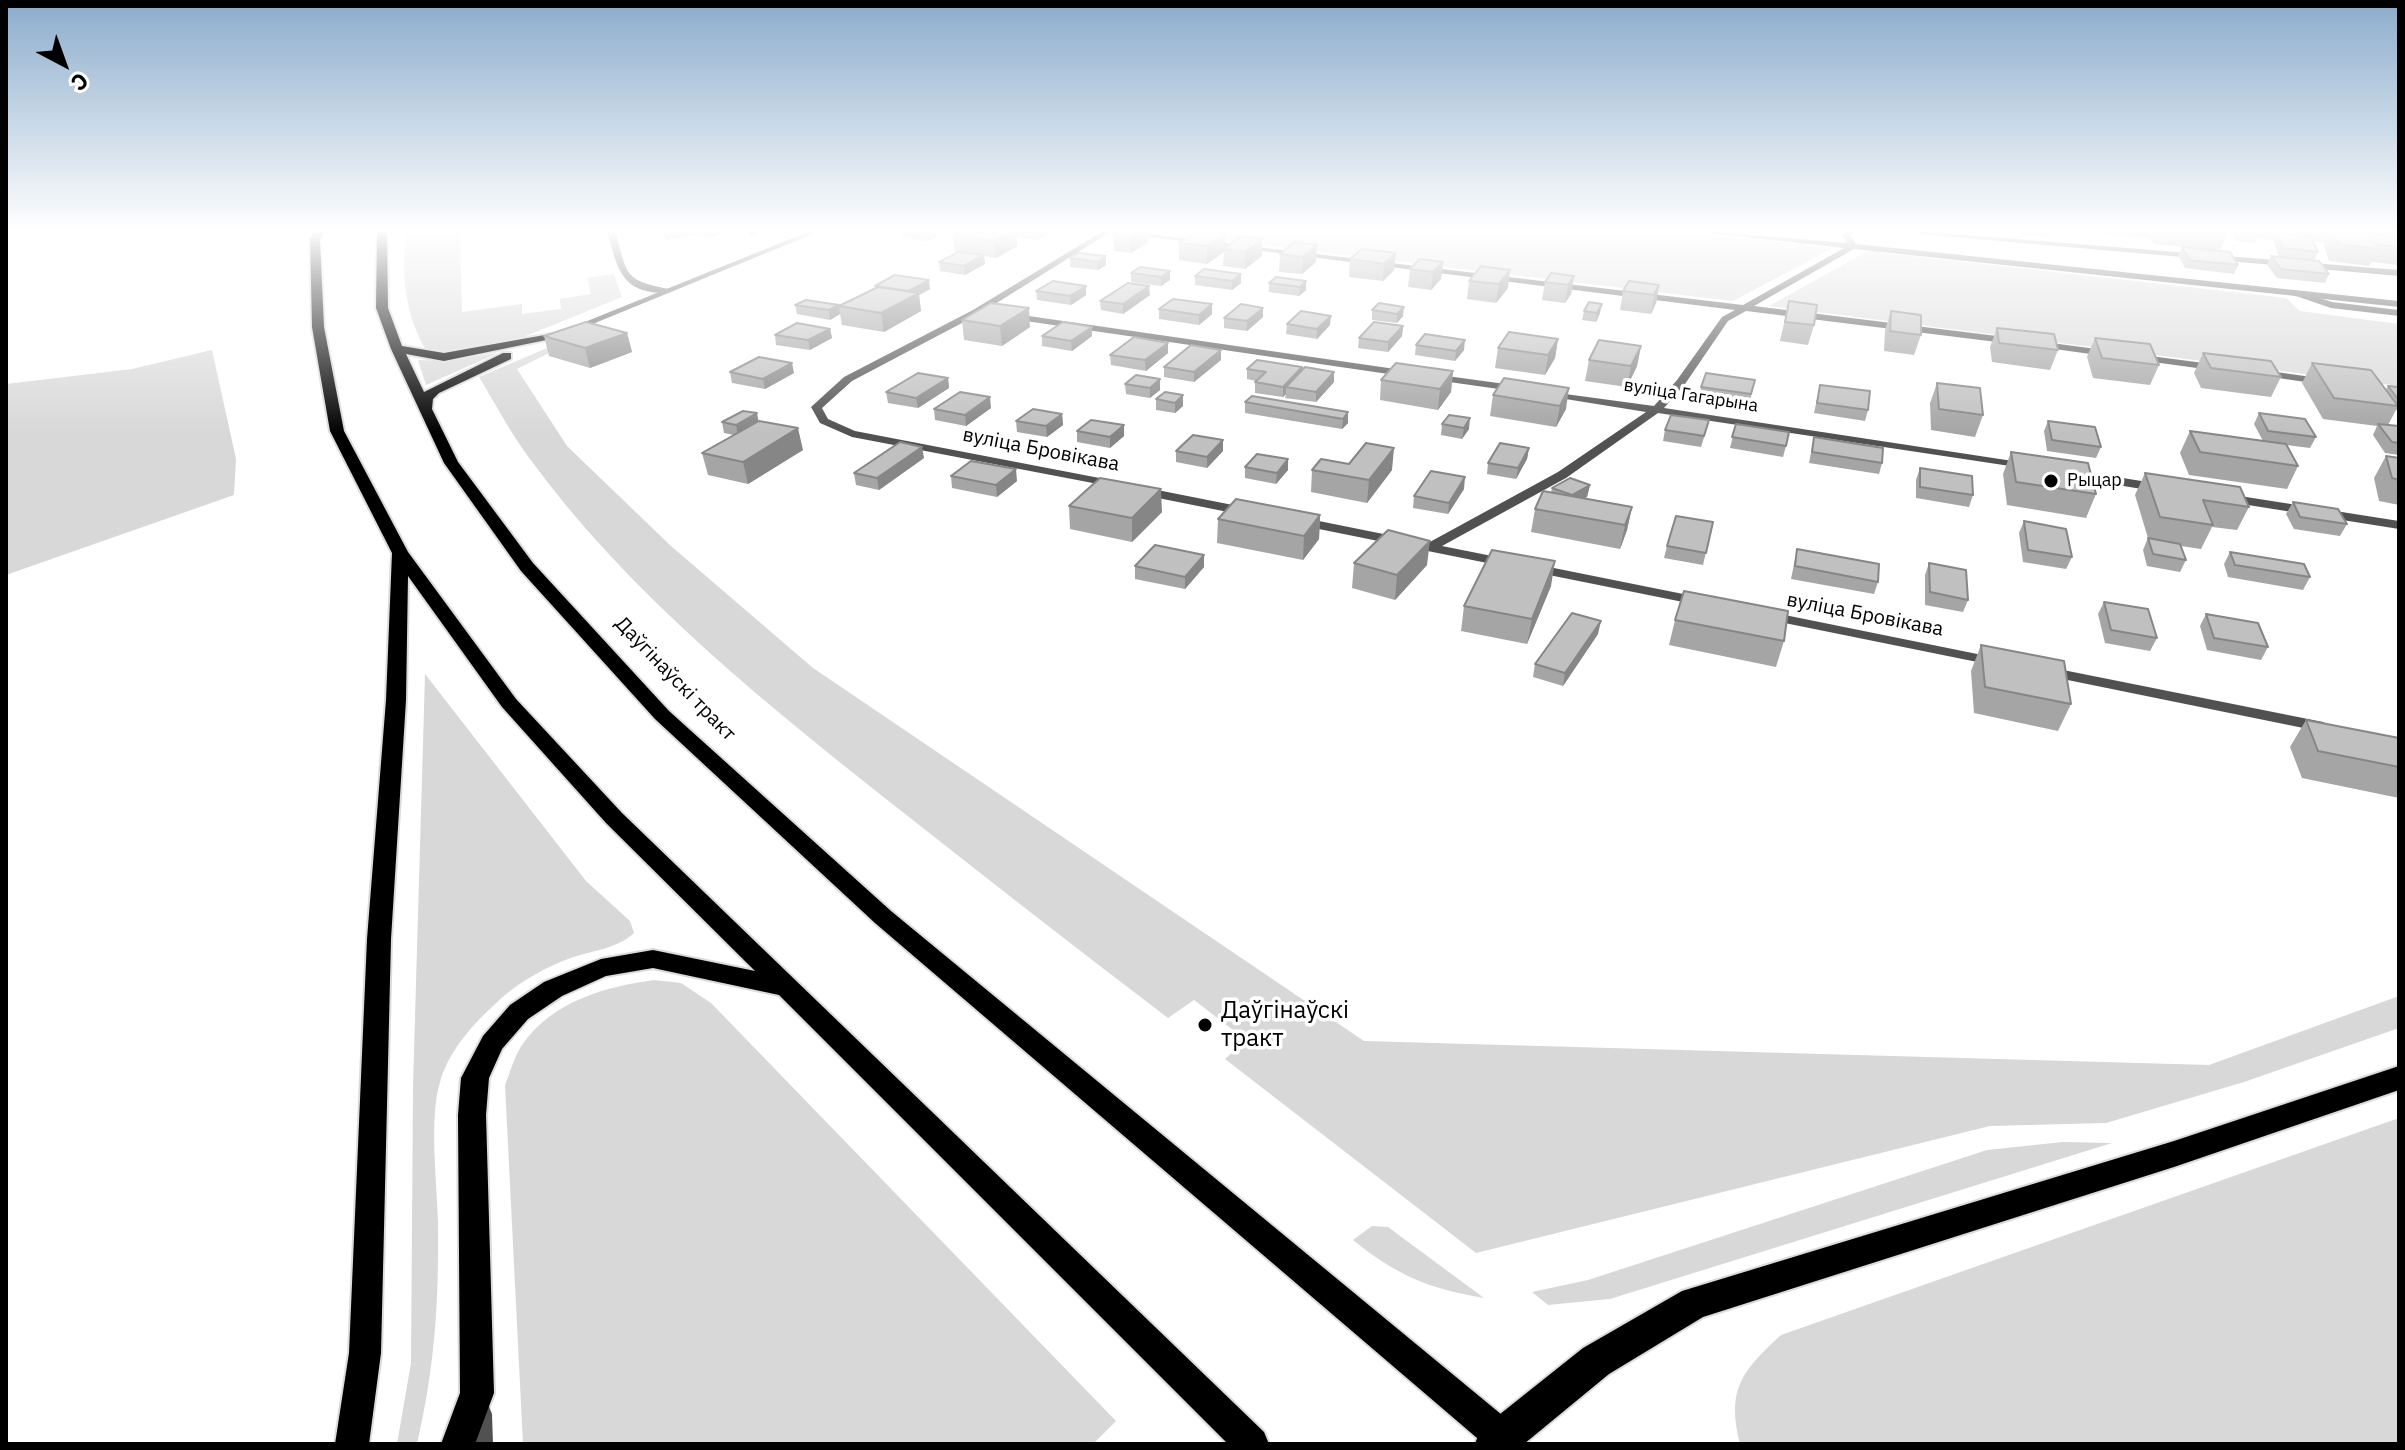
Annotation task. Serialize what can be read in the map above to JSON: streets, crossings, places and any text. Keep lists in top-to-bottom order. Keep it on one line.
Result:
{"streets":{"main road":["Даўгінаўскі тракт"],"street":["вуліца Гагарына","вуліца Бровікава"]},"crossings":[["вуліца Гагарына","вуліца Бровікава"]],"places":["Рыцар","Даўгінаўскі тракт"],"north":"bottom right"}
